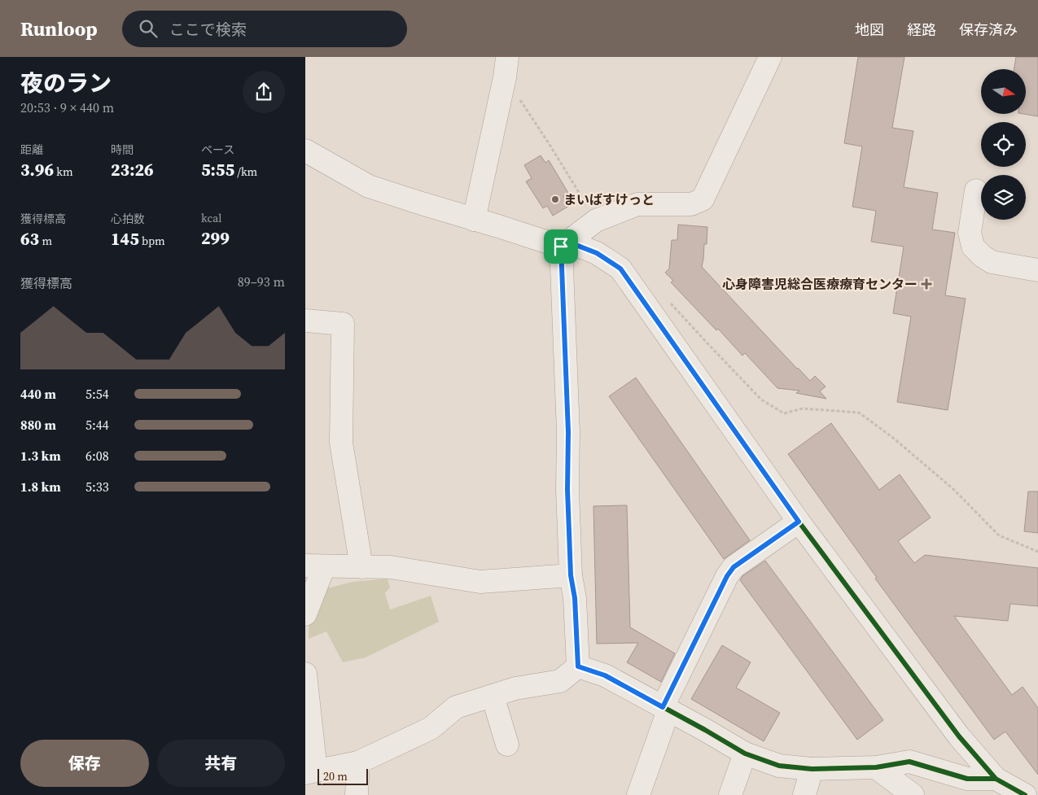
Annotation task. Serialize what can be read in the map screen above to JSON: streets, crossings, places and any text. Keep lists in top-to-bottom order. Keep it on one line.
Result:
{"places":{"other":["まいばすけっと"],"health":["心身障害児総合医療療育センター"]},"scale_bar":"20 m","north":"right","page":{"header":"Runloop","search":"ここで検索","nav":["地図","経路","保存済み"],"heading":["夜のラン","20:53 · 9 × 440 m"],"stats":[["距離","3.96 km"],["時間","23:26"],["ペース","5:55 /km"],["獲得標高","63 m"],["心拍数","145 bpm"],["kcal","299"]],"chart":["獲得標高","89–93 m"],"list":[{"name":"440 m","note":"5:54"},{"name":"880 m","note":"5:44"},{"name":"1.3 km","note":"6:08"},{"name":"1.8 km","note":"5:33"}],"buttons":["保存","共有"],"scale":"20 m"}}
